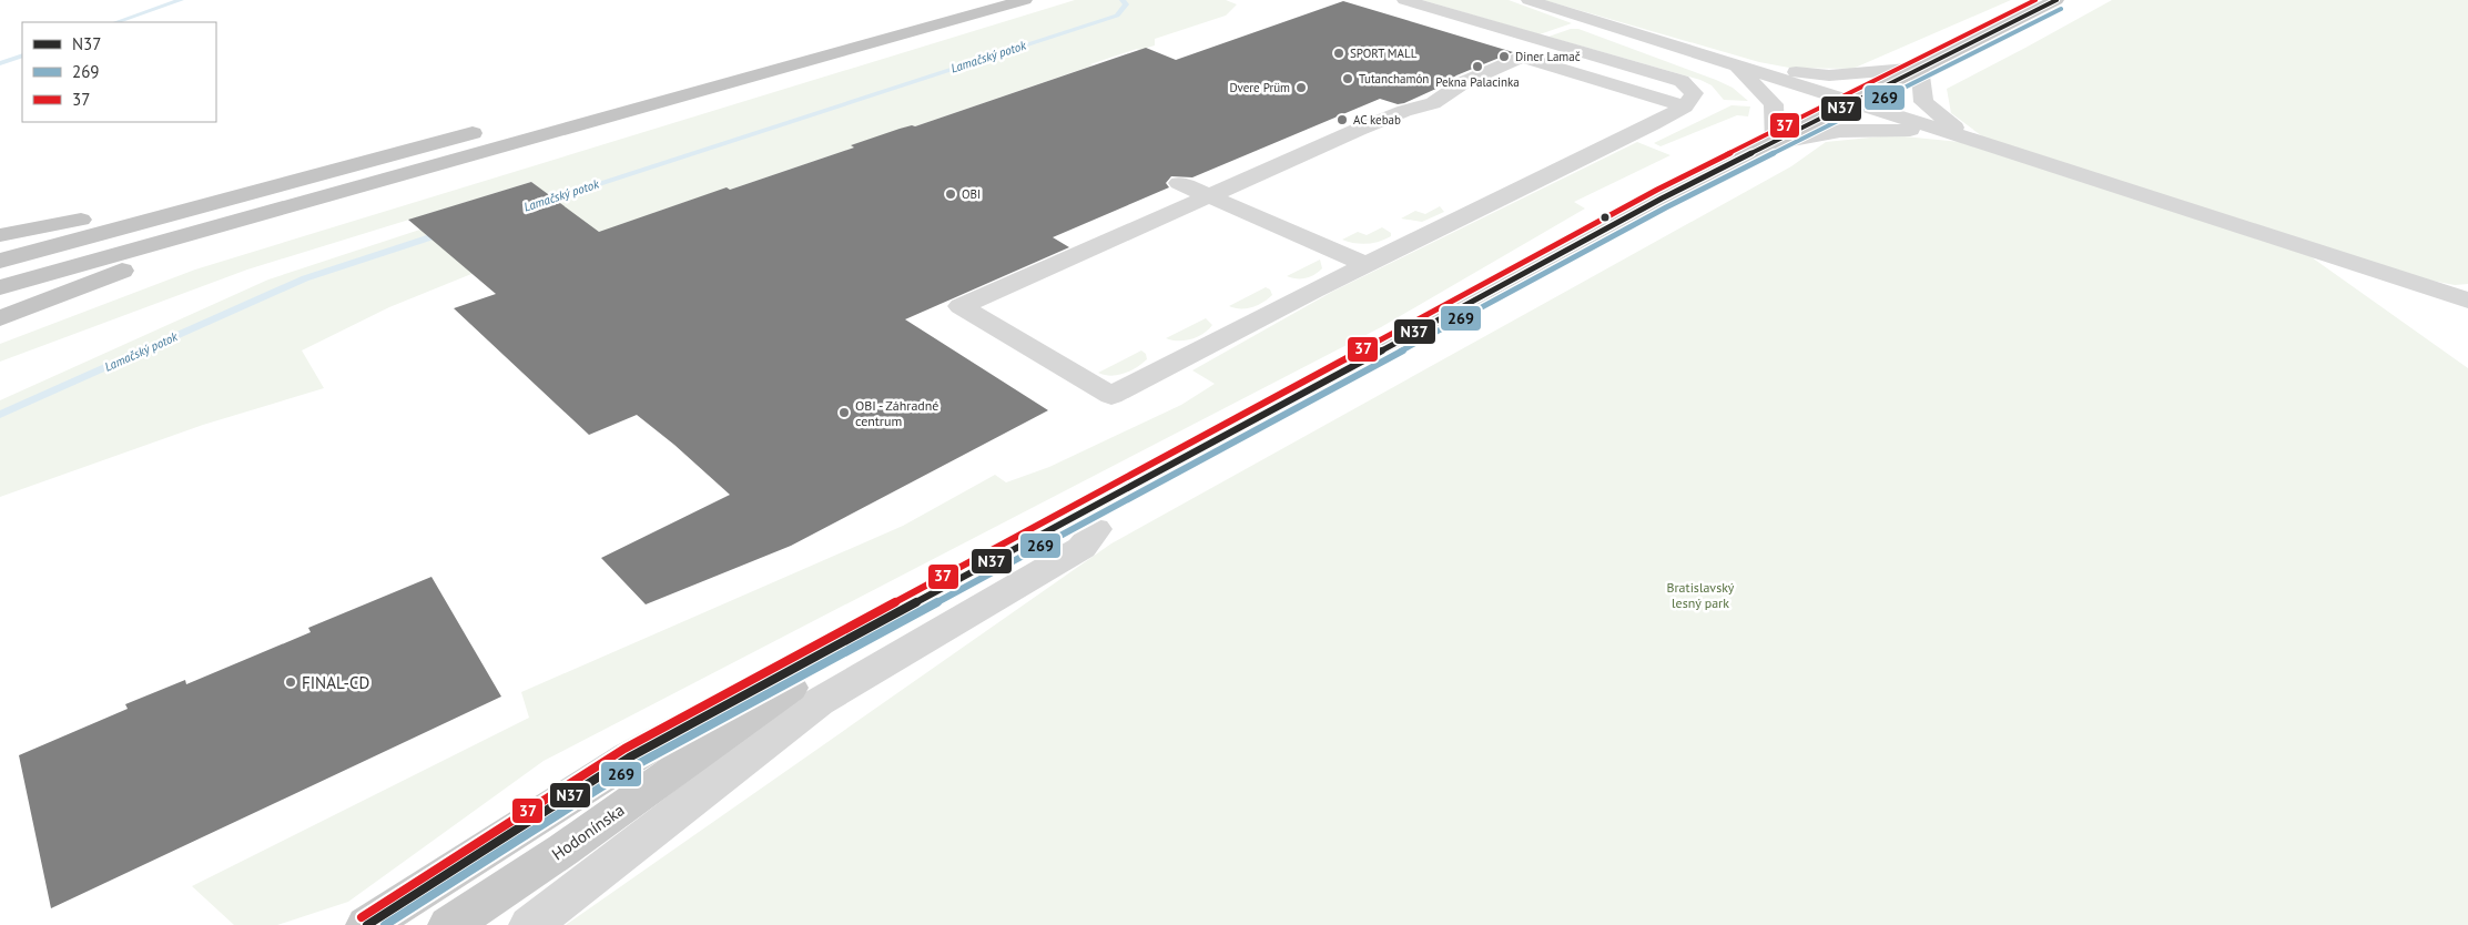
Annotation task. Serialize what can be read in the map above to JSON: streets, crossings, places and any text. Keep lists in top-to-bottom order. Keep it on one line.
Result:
{"streets":{"main road":["Hodonínska"]},"water":["Lamačský potok"],"parks":["Bratislavský lesný park"],"places":["SPORT MALL","Diner Lamač","Pekna Palacinka","Tutanchamón","Dvere Prüm","AC kebab","OBI","OBI - Záhradné centrum","FINAL-CD"],"lines":["transit line N37","transit line 37","transit line 269"],"legend":["N37","269","37"]}
